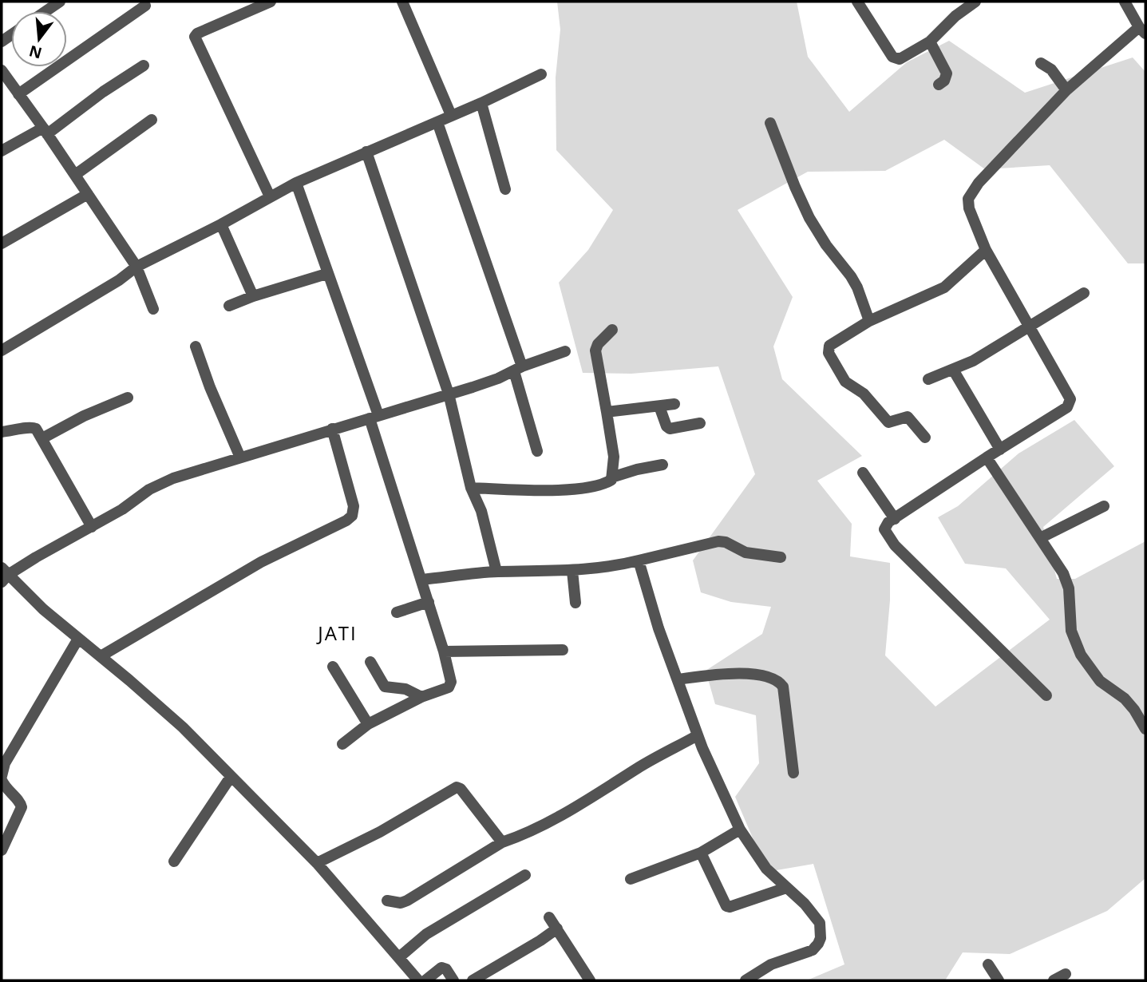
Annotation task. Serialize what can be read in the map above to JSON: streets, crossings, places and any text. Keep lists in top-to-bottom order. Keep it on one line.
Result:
{"districts":["JATI"],"north":"bottom"}
